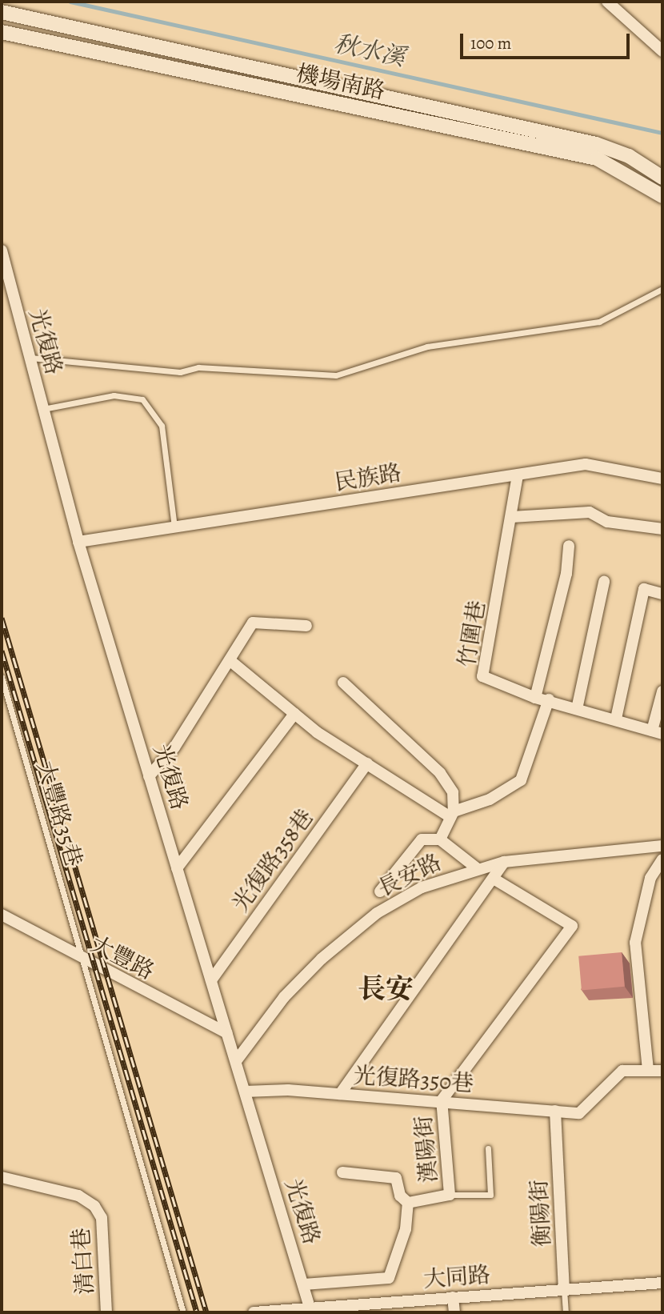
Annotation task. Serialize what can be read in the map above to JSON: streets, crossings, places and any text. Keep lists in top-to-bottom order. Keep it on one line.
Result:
{"streets":{"street":["機場南路","光復路","民族路","竹圍巷","光復路358巷","長安路","大豐路","光復路350巷","漢陽街","衡陽街","清白巷","大同路"],"lane":["大豐路35巷"]},"crossings":[["光復路","民族路"],["光復路","光復路358巷"],["光復路","長安路"],["光復路","大豐路"],["光復路","光復路350巷"],["光復路","大同路"],["民族路","竹圍巷"],["大豐路35巷","大豐路"],["光復路350巷","漢陽街"],["光復路350巷","衡陽街"],["衡陽街","大同路"]],"districts":["長安"],"water":["秋水溪"],"scale_bar":"100 m"}
